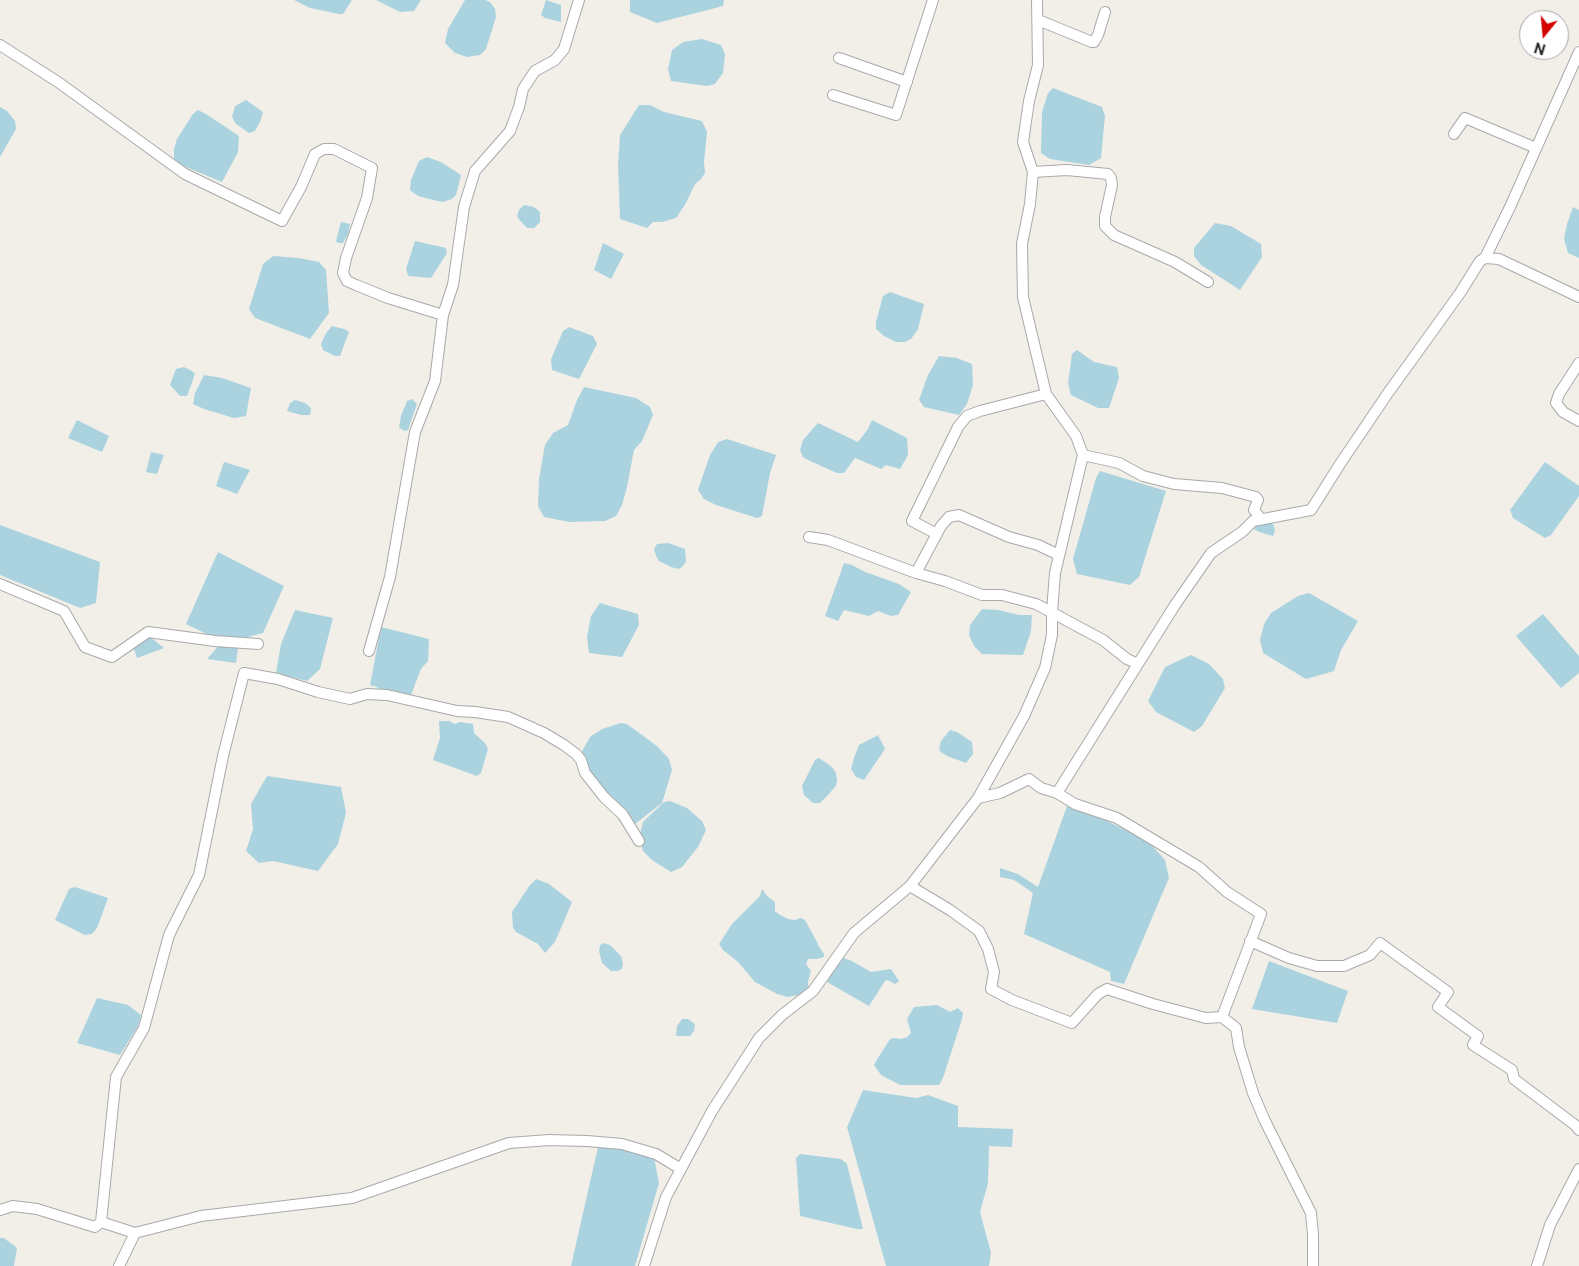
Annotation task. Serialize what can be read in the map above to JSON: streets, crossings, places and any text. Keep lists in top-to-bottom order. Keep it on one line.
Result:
{"north":"bottom"}
